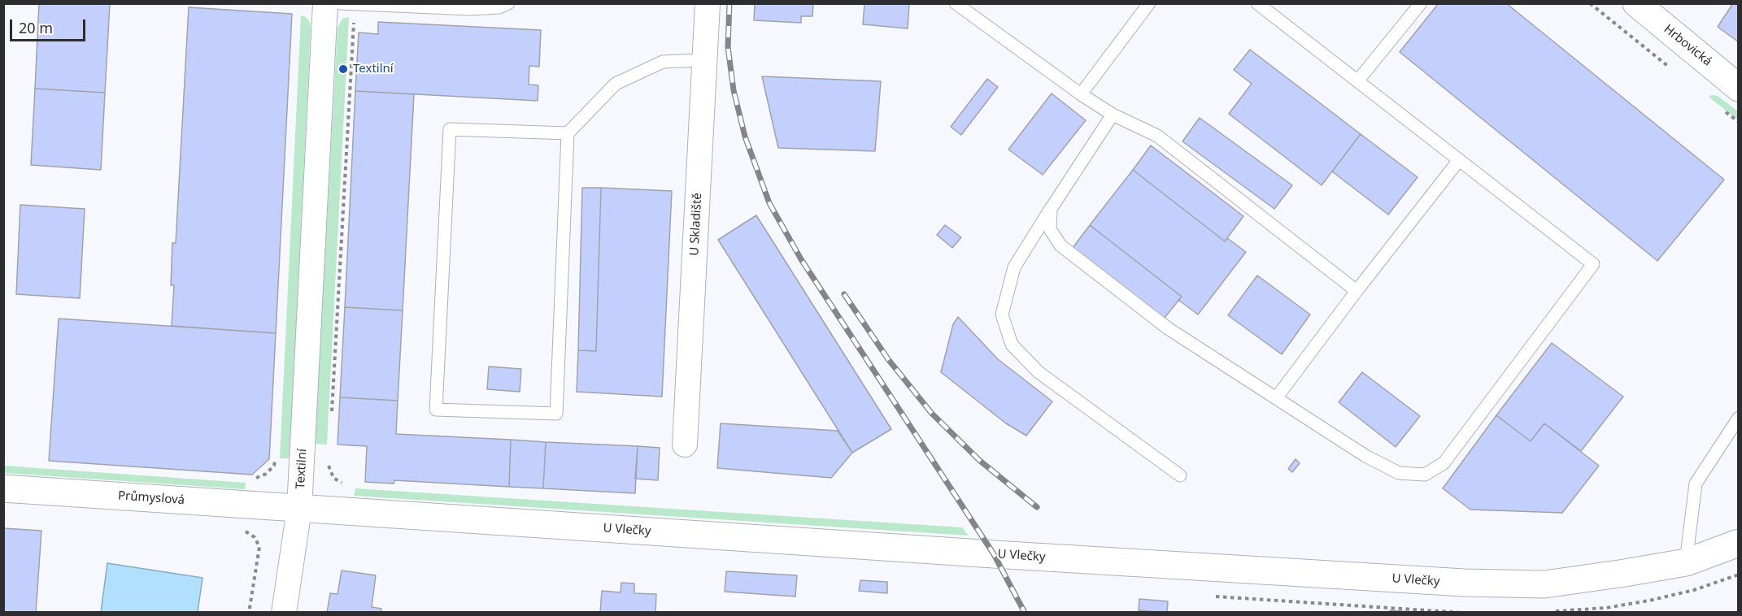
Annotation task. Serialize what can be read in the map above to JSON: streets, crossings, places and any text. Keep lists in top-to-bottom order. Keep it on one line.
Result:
{"streets":{"street":["Hrbovická","U Skladiště","Textilní","Průmyslová","U Vlečky"]},"crossings":[["Textilní","Průmyslová"],["Textilní","U Vlečky"],["Průmyslová","U Vlečky"]],"places":["Textilní"],"scale_bar":"20 m"}
